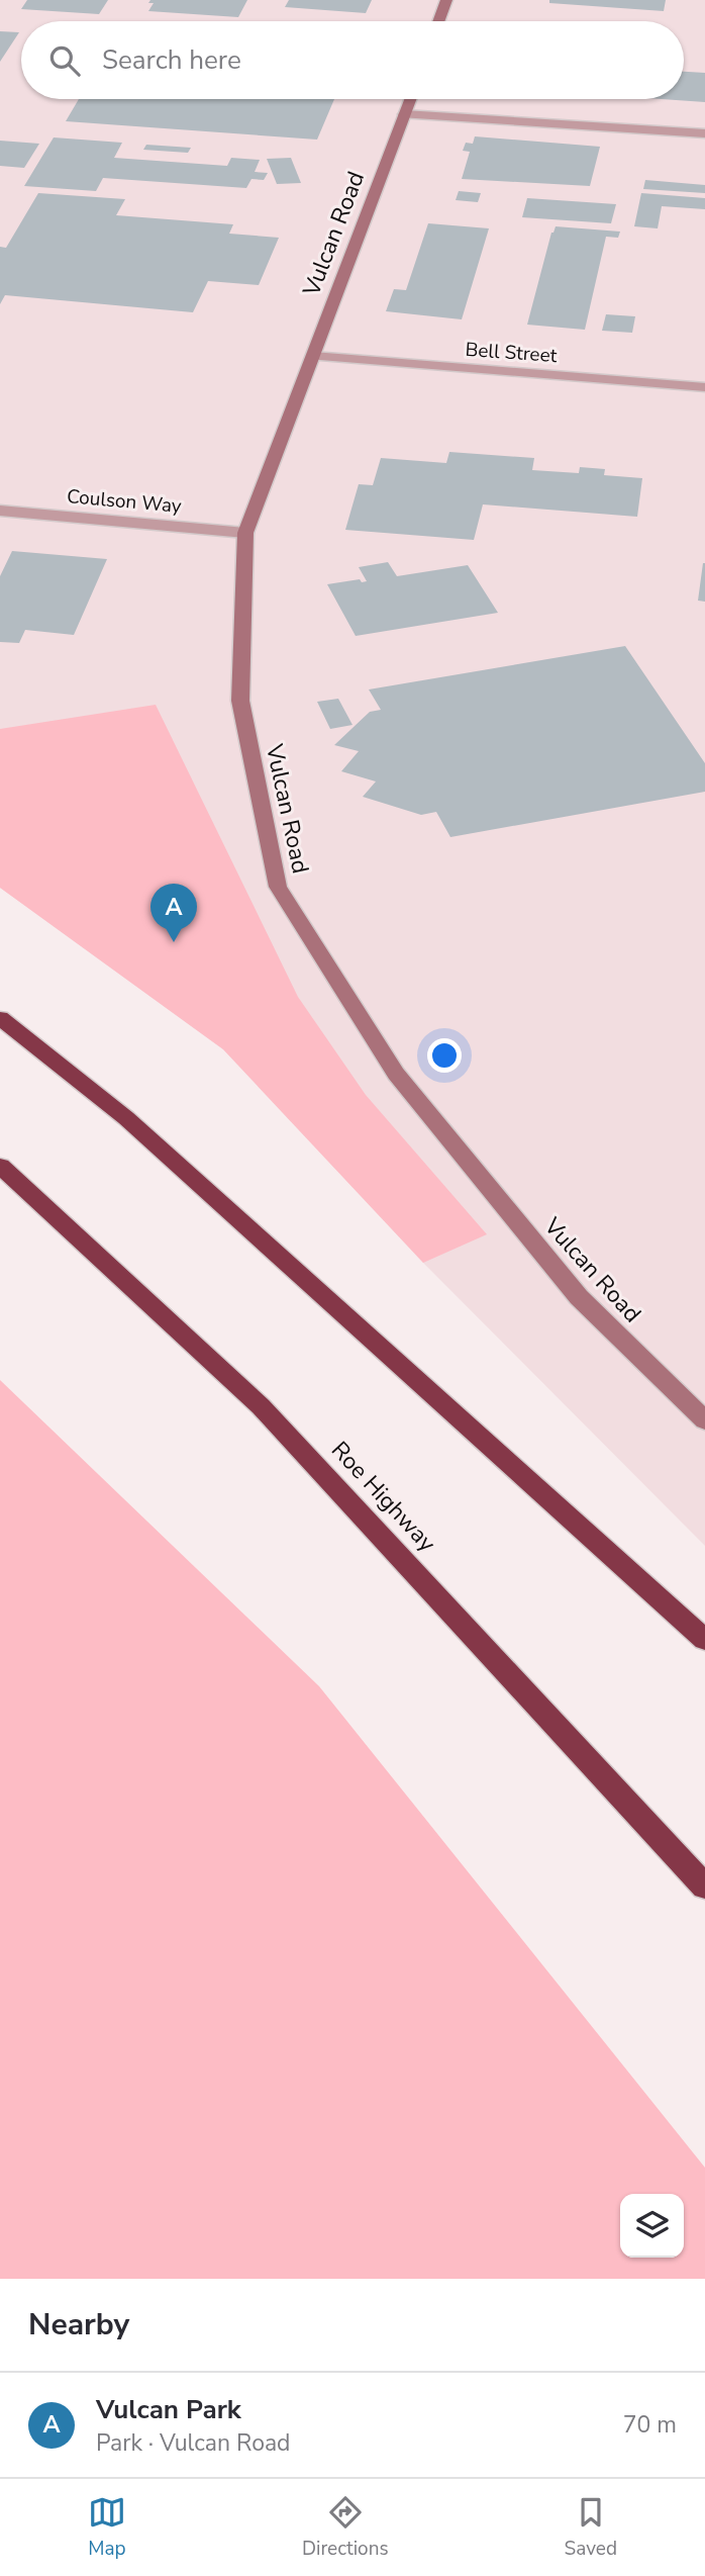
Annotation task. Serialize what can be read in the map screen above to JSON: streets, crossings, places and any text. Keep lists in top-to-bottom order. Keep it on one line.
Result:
{"streets":{"highway":["Roe Highway"],"street":["Vulcan Road","Bell Street","Coulson Way"]},"crossings":[["Vulcan Road","Bell Street"],["Vulcan Road","Coulson Way"]],"page":{"search":"Search here","pins":"A","heading":"Nearby","list":[{"mark":"A","name":"Vulcan Park","note":"Park · Vulcan Road","value":"70 m"}],"nav":["Map","Directions","Saved"]}}
